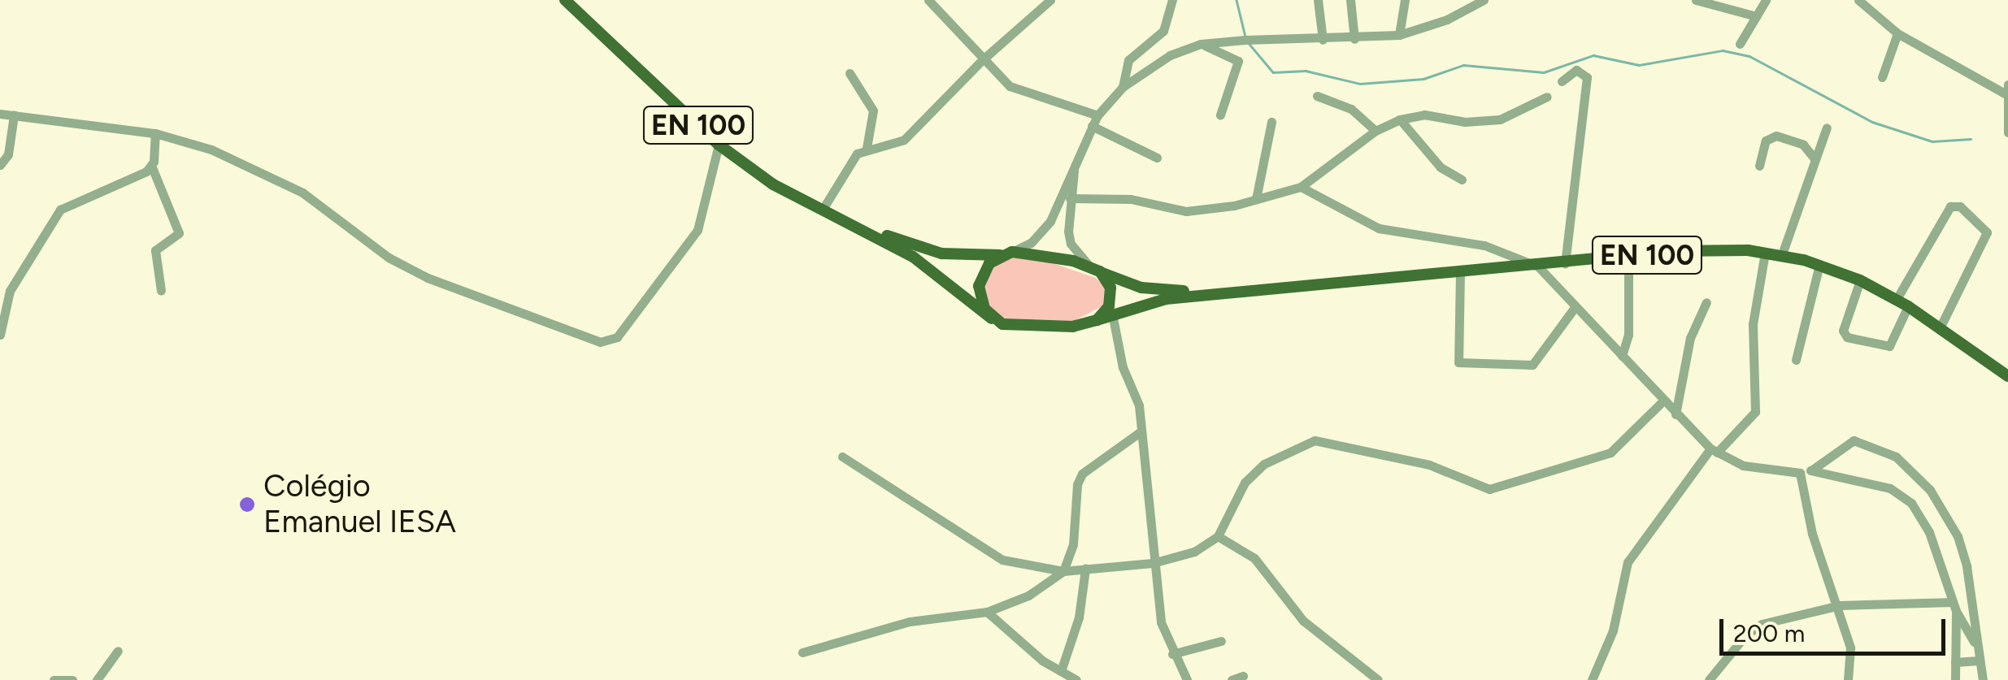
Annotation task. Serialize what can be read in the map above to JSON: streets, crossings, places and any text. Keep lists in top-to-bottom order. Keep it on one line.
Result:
{"streets":{"main road":["EN 100"]},"places":["Colégio Emanuel IESA"],"scale_bar":"200 m"}
